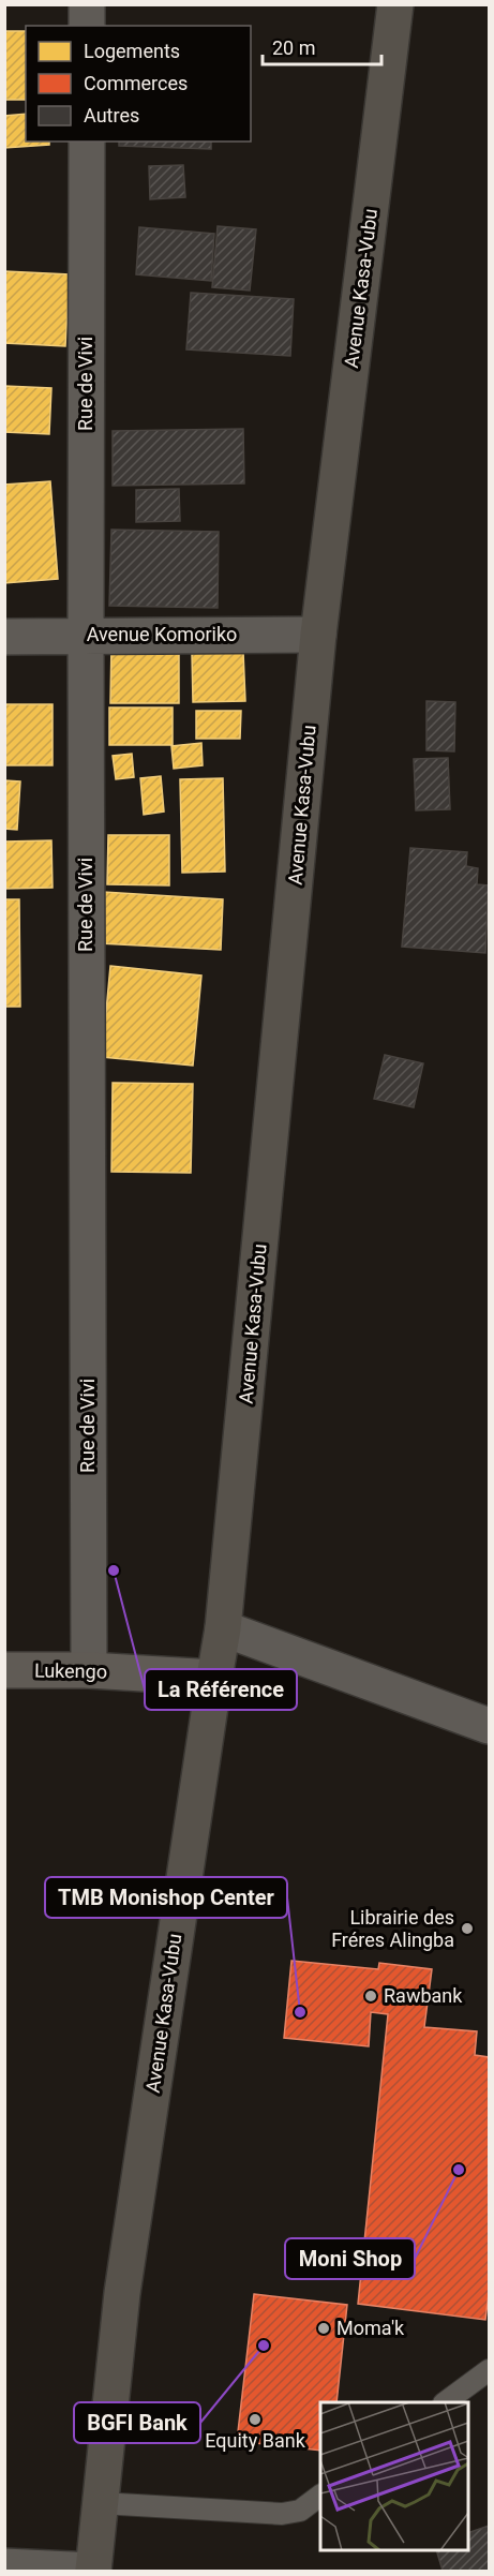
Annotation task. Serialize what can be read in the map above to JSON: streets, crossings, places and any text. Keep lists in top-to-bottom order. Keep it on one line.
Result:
{"streets":{"main road":["Avenue Kasa-Vubu"],"street":["Rue de Vivi","Avenue Komoriko","Lukengo"]},"crossings":[["Avenue Kasa-Vubu","Avenue Komoriko"],["Avenue Kasa-Vubu","Lukengo"],["Rue de Vivi","Avenue Komoriko"],["Rue de Vivi","Lukengo"]],"places":["La Référence","Librairie des Fréres Alingba","Rawbank","TMB Monishop Center","Moni Shop","Moma'k","BGFI Bank","Equity Bank"],"legend":["Logements","Commerces","Autres"],"scale_bar":"20 m"}
